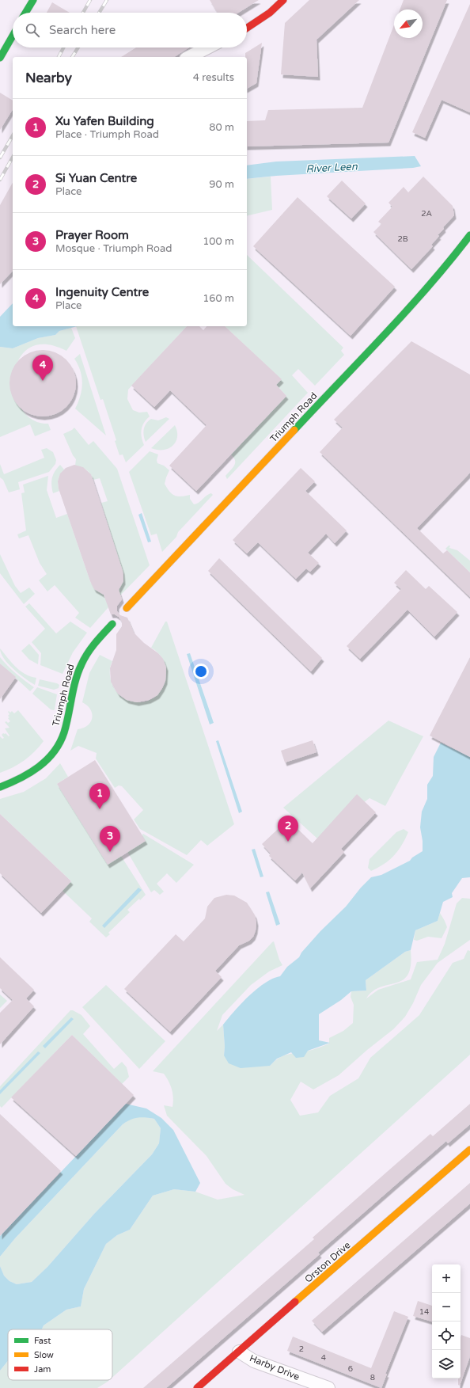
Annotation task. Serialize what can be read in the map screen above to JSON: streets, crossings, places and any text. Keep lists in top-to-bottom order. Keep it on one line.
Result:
{"streets":{"street":["Triumph Road","Orston Drive","Harby Drive"]},"crossings":[["Orston Drive","Harby Drive"]],"water":["River Leen"],"house_numbers":["2A","2B","14","2","4","6","8"],"legend":["Fast","Slow","Jam"],"north":"bottom left","page":{"search":"Search here","heading":["Nearby","4 results"],"list":[{"mark":"1","name":"Xu Yafen Building","note":"Place · Triumph Road","value":"80 m"},{"mark":"2","name":"Si Yuan Centre","note":"Place","value":"90 m"},{"mark":"3","name":"Prayer Room","note":"Mosque · Triumph Road","value":"100 m"},{"mark":"4","name":"Ingenuity Centre","note":"Place","value":"160 m"}],"pins":["4","1","2","3"],"map_buttons":["+","−"]}}
